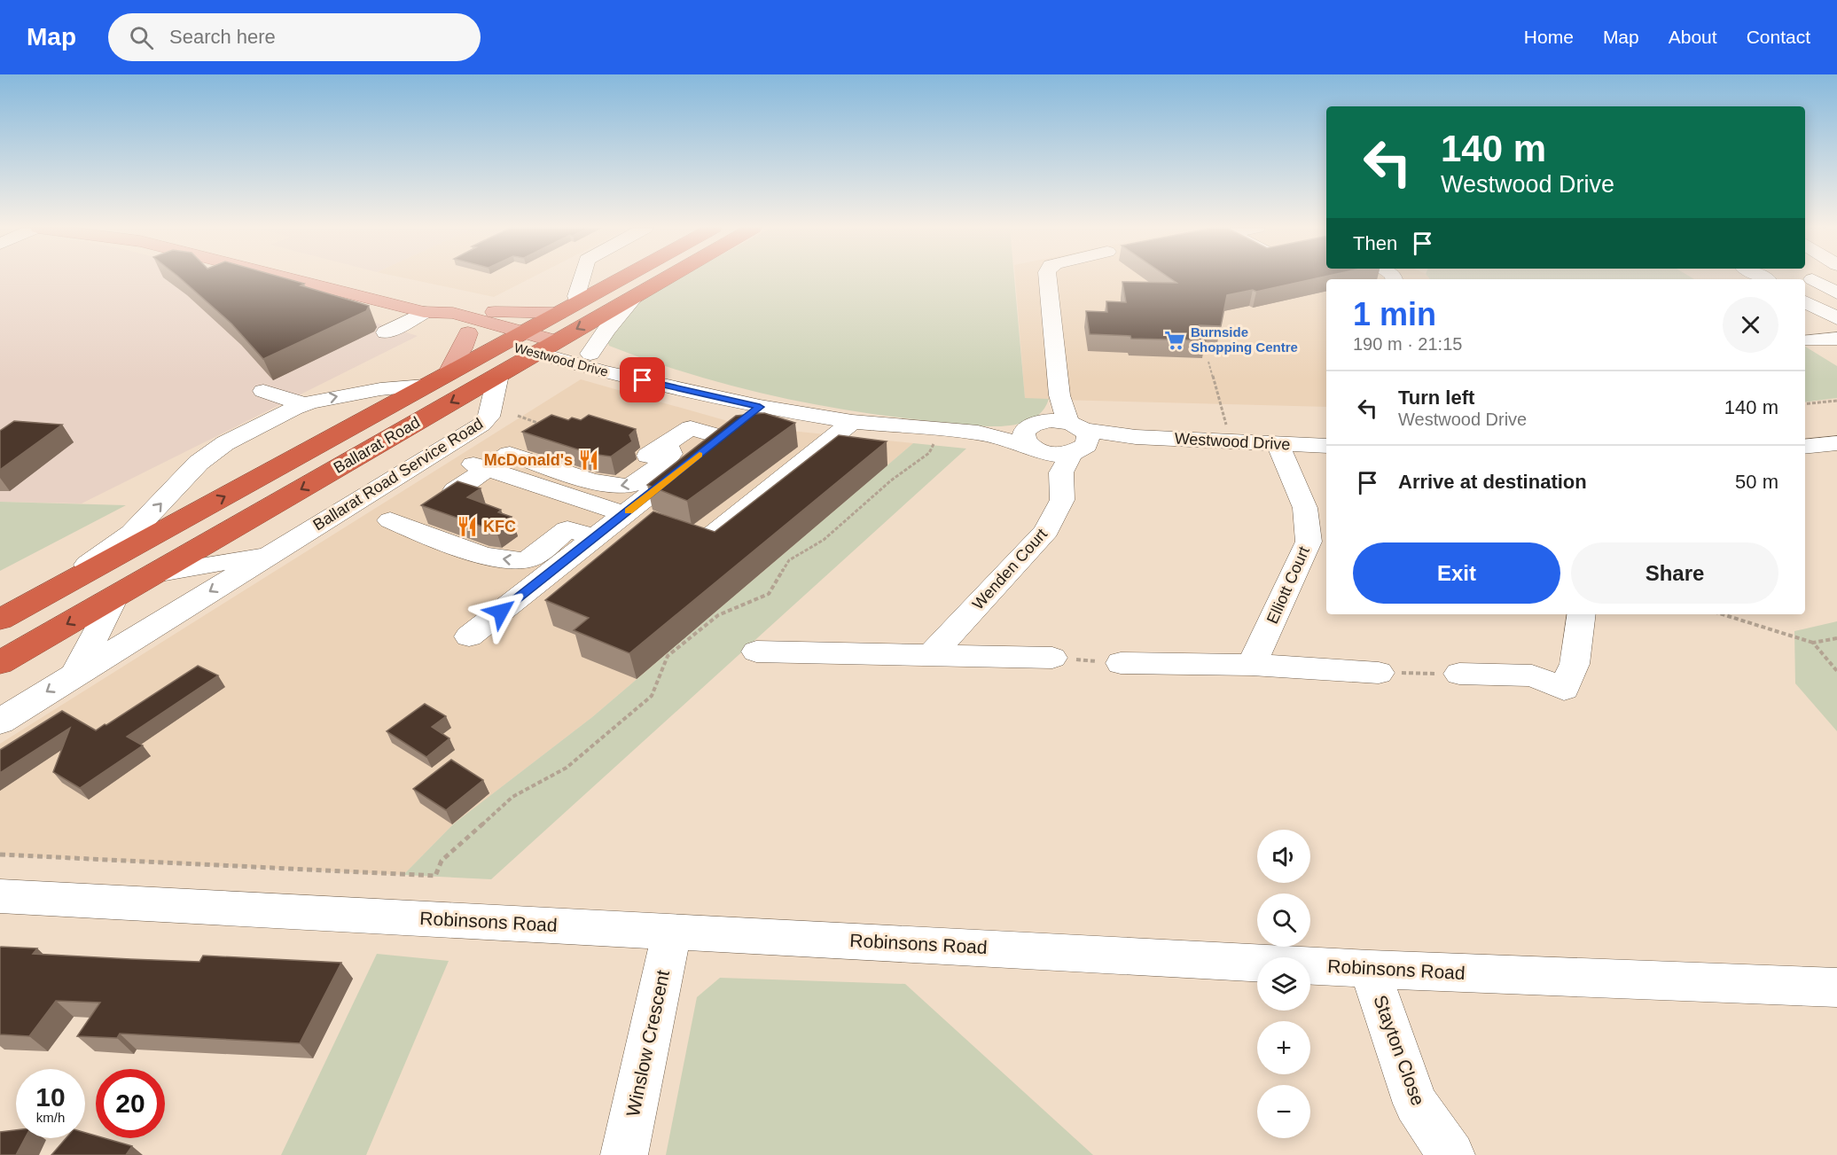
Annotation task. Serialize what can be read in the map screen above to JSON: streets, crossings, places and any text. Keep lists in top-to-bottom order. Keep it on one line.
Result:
{"streets":{"highway":["Ballarat Road"],"main road":["Westwood Drive"],"street":["Ballarat Road Service Road","Wenden Court","Elliott Court","Robinsons Road","Winslow Crescent","Stayton Close"]},"crossings":[["Westwood Drive","Ballarat Road"],["Westwood Drive","Wenden Court"],["Westwood Drive","Elliott Court"],["Ballarat Road","Ballarat Road Service Road"],["Robinsons Road","Winslow Crescent"],["Robinsons Road","Stayton Close"]],"places":{"supermarket":["Burnside Shopping Centre"],"restaurant":["McDonald's","KFC"]},"page":{"header":"Map","search":"Search here","nav":["Home","Map","About","Contact"],"turn":["140 m","Westwood Drive"],"then":"Then","heading":["1 min","190 m · 21:15"],"list":[{"name":"Turn left","note":"Westwood Drive","value":"140 m"},{"name":"Arrive at destination","value":"50 m"}],"buttons":["Exit","Share"],"map_buttons":["+","−"],"speed":"10 km/h","limit":"20"}}
